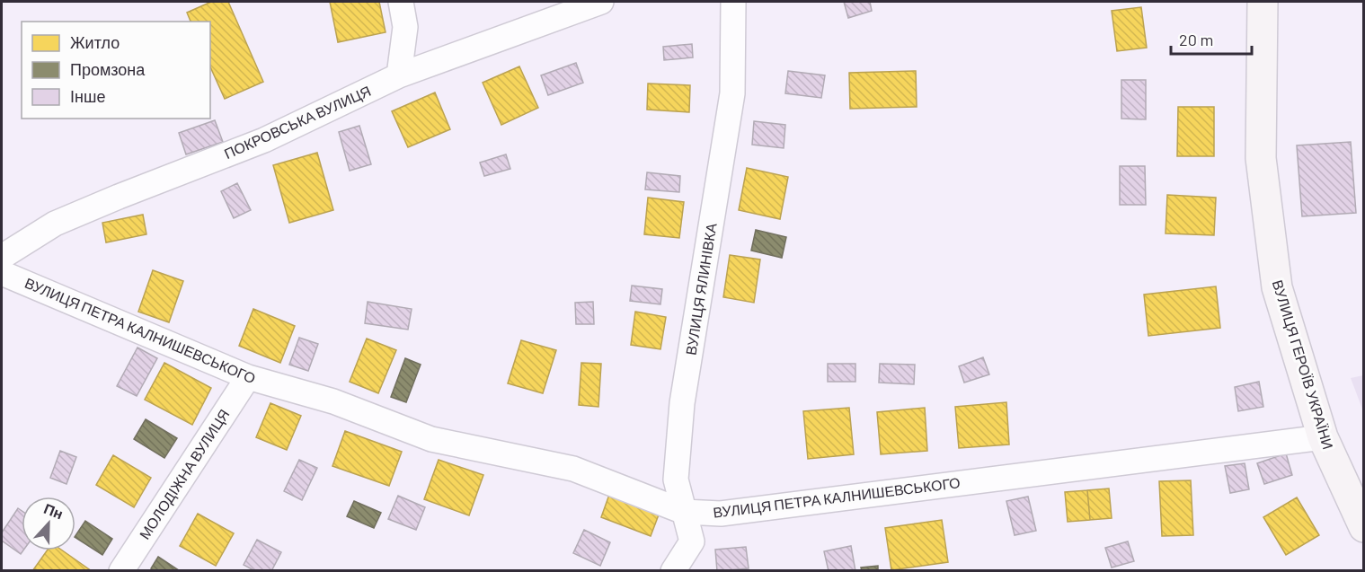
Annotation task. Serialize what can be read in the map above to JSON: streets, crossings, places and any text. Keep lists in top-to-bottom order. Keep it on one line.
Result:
{"streets":{"main road":["ВУЛИЦЯ ГЕРОЇВ УКРАЇНИ"],"street":["ПОКРОВСЬКА ВУЛИЦЯ","ВУЛИЦЯ ЯЛИНІВКА","ВУЛИЦЯ ПЕТРА КАЛНИШЕВСЬКОГО","МОЛОДІЖНА ВУЛИЦЯ"]},"crossings":[["ВУЛИЦЯ ЯЛИНІВКА","ВУЛИЦЯ ПЕТРА КАЛНИШЕВСЬКОГО"],["ВУЛИЦЯ ПЕТРА КАЛНИШЕВСЬКОГО","ВУЛИЦЯ ГЕРОЇВ УКРАЇНИ"],["ВУЛИЦЯ ПЕТРА КАЛНИШЕВСЬКОГО","МОЛОДІЖНА ВУЛИЦЯ"]],"legend":["Житло","Промзона","Інше"],"scale_bar":"20 m","north":"top"}
